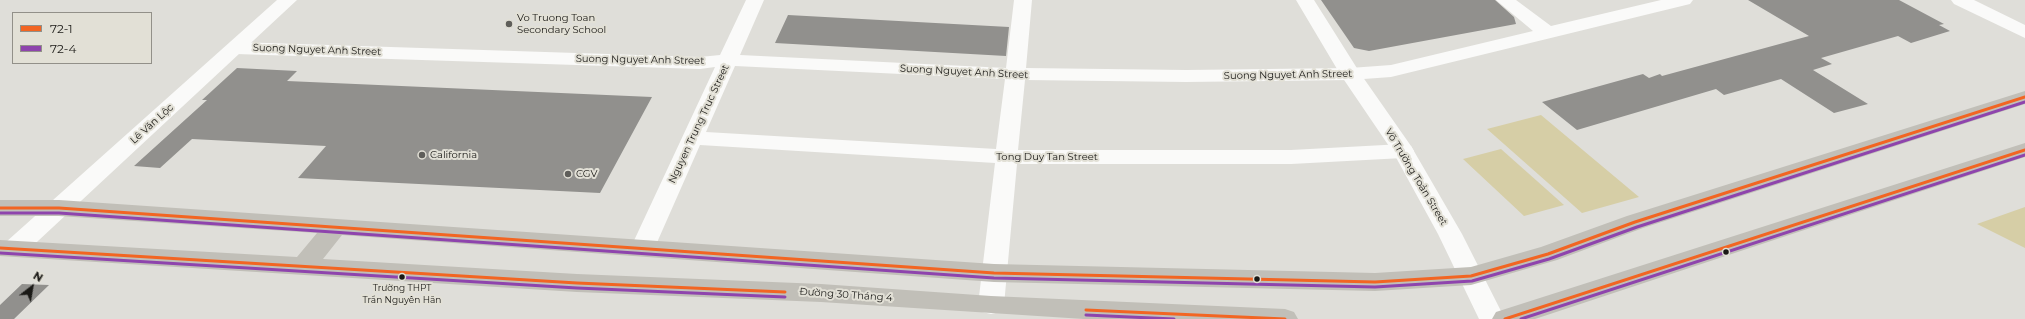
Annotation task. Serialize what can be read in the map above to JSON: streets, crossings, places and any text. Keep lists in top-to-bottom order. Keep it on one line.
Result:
{"streets":{"main road":["Đường 30 Tháng 4"],"street":["Suong Nguyet Anh Street","Lê Văn Lộc","Nguyen Trung Truc Street","Tong Duy Tan Street","Võ Trường Toản Street"]},"crossings":[["Suong Nguyet Anh Street","Lê Văn Lộc"],["Suong Nguyet Anh Street","Nguyen Trung Truc Street"],["Suong Nguyet Anh Street","Võ Trường Toản Street"],["Lê Văn Lộc","Đường 30 Tháng 4"],["Nguyen Trung Truc Street","Tong Duy Tan Street"],["Tong Duy Tan Street","Võ Trường Toản Street"]],"places":["Vo Truong Toan Secondary School","California","CGV","Trường THPT Trần Nguyên Hãn"],"lines":["transit line 72-1","transit line 72-4"],"legend":["72-1","72-4"],"north":"top right"}
